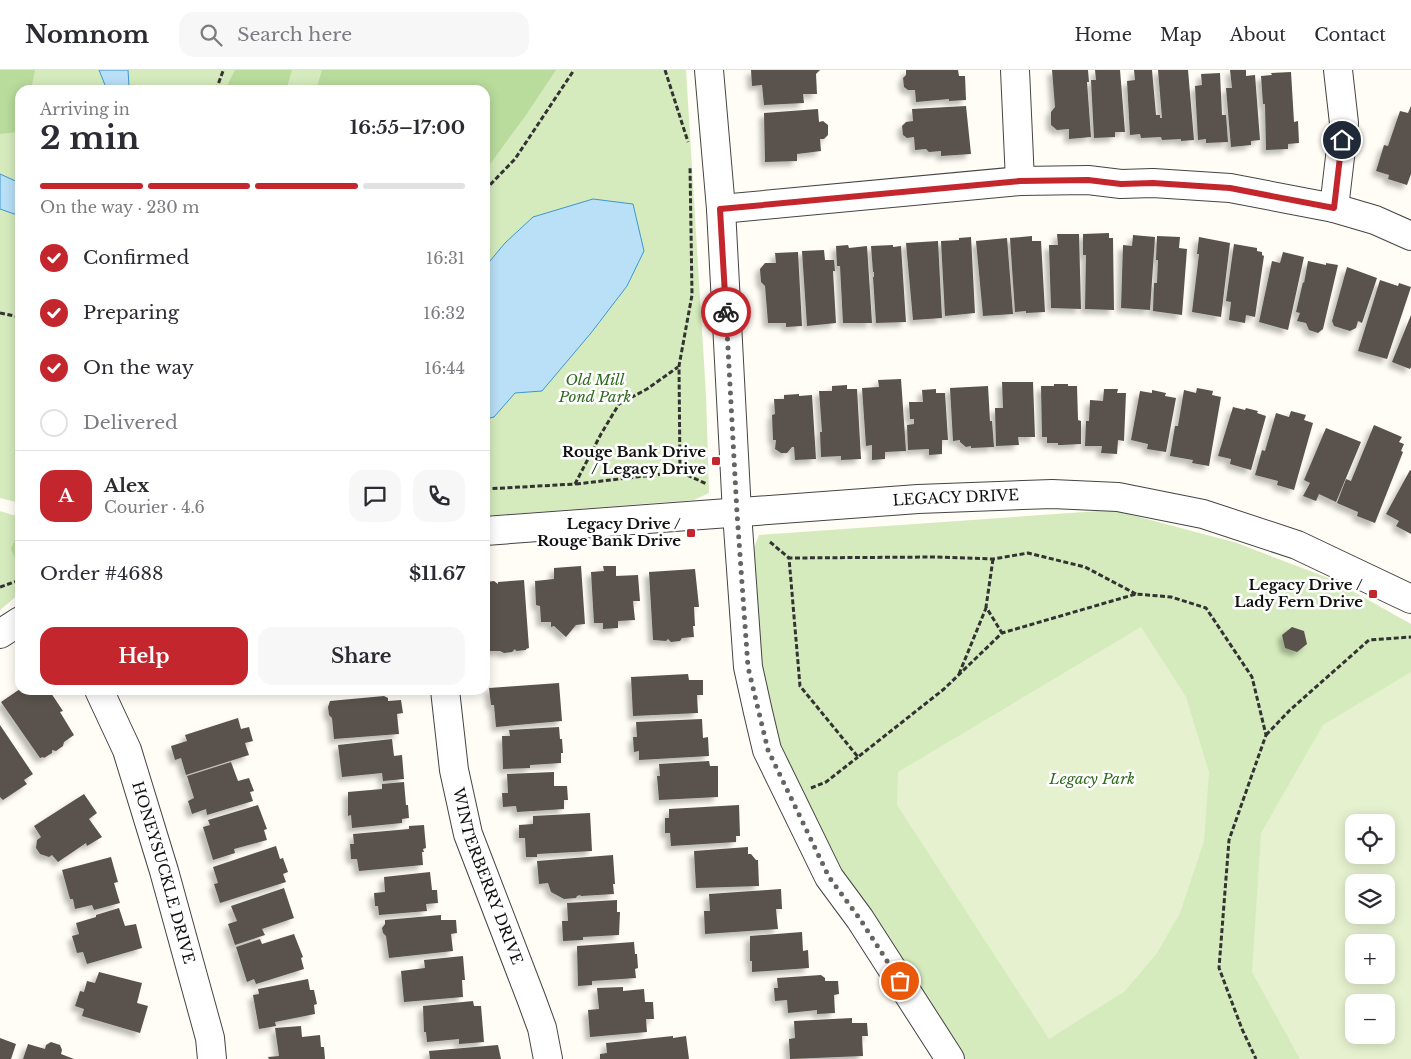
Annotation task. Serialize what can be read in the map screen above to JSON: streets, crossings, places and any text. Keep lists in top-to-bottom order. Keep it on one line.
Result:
{"streets":{"street":["LEGACY DRIVE","HONEYSUCKLE DRIVE","WINTERBERRY DRIVE"]},"parks":["Old Mill Pond Park","Legacy Park"],"places":{"transit":["Rouge Bank Drive / Legacy Drive","Legacy Drive / Rouge Bank Drive","Legacy Drive / Lady Fern Drive"]},"page":{"header":"Nomnom","search":"Search here","nav":["Home","Map","About","Contact"],"heading":["2 min","Arriving in","16:55–17:00"],"panel":["Alex","Courier · 4.6","Order #4688","$11.67"],"bar":"On the way · 230 m","list":[["Confirmed","16:31"],["Preparing","16:32"],["On the way","16:44"],"Delivered"],"round":"A","buttons":["Help","Share"],"map_buttons":["+","−"]}}
